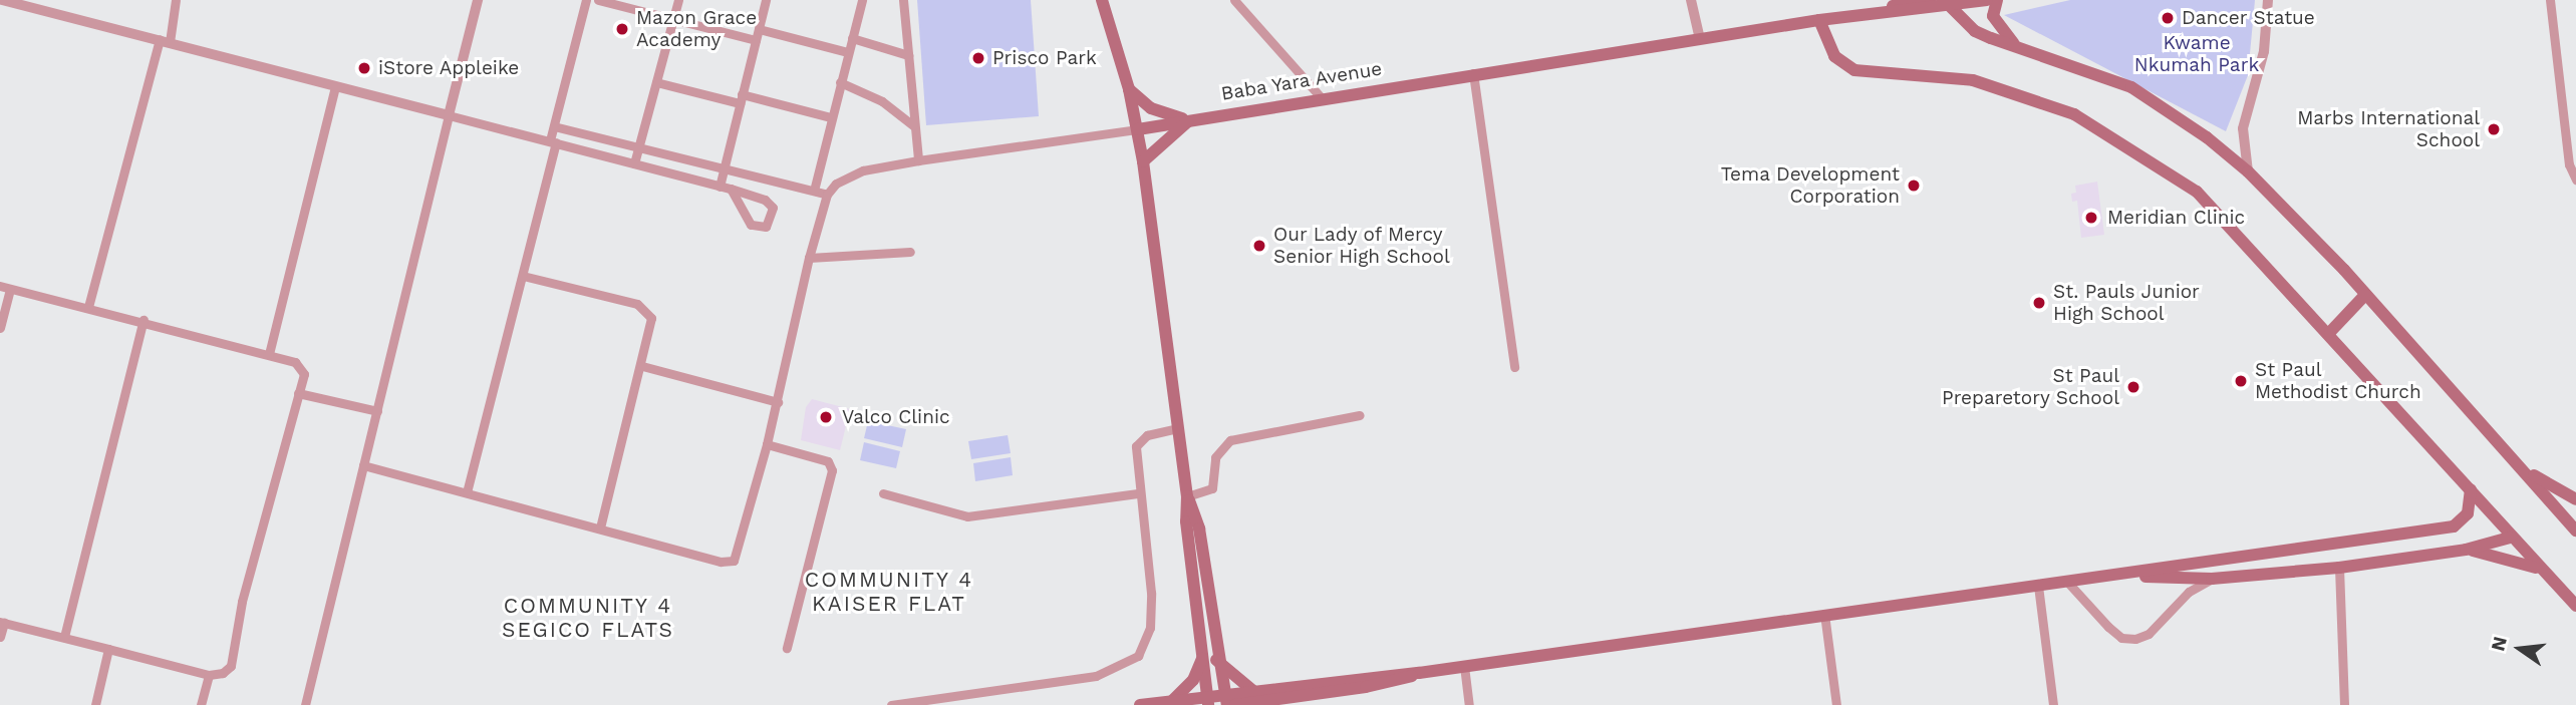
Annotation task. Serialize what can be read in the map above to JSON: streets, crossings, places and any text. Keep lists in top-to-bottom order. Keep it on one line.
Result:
{"streets":{"main road":["Baba Yara Avenue"]},"districts":["COMMUNITY 4 KAISER FLAT","COMMUNITY 4 SEGICO FLATS"],"parks":["Kwame Nkumah Park"],"places":["Dancer Statue","Mazon Grace Academy","Prisco Park","iStore Appleike","Marbs International School","Tema Development Corporation","Meridian Clinic","Our Lady of Mercy Senior High School","St. Pauls Junior High School","St Paul Methodist Church","St Paul Preparetory School","Valco Clinic"],"north":"left"}
